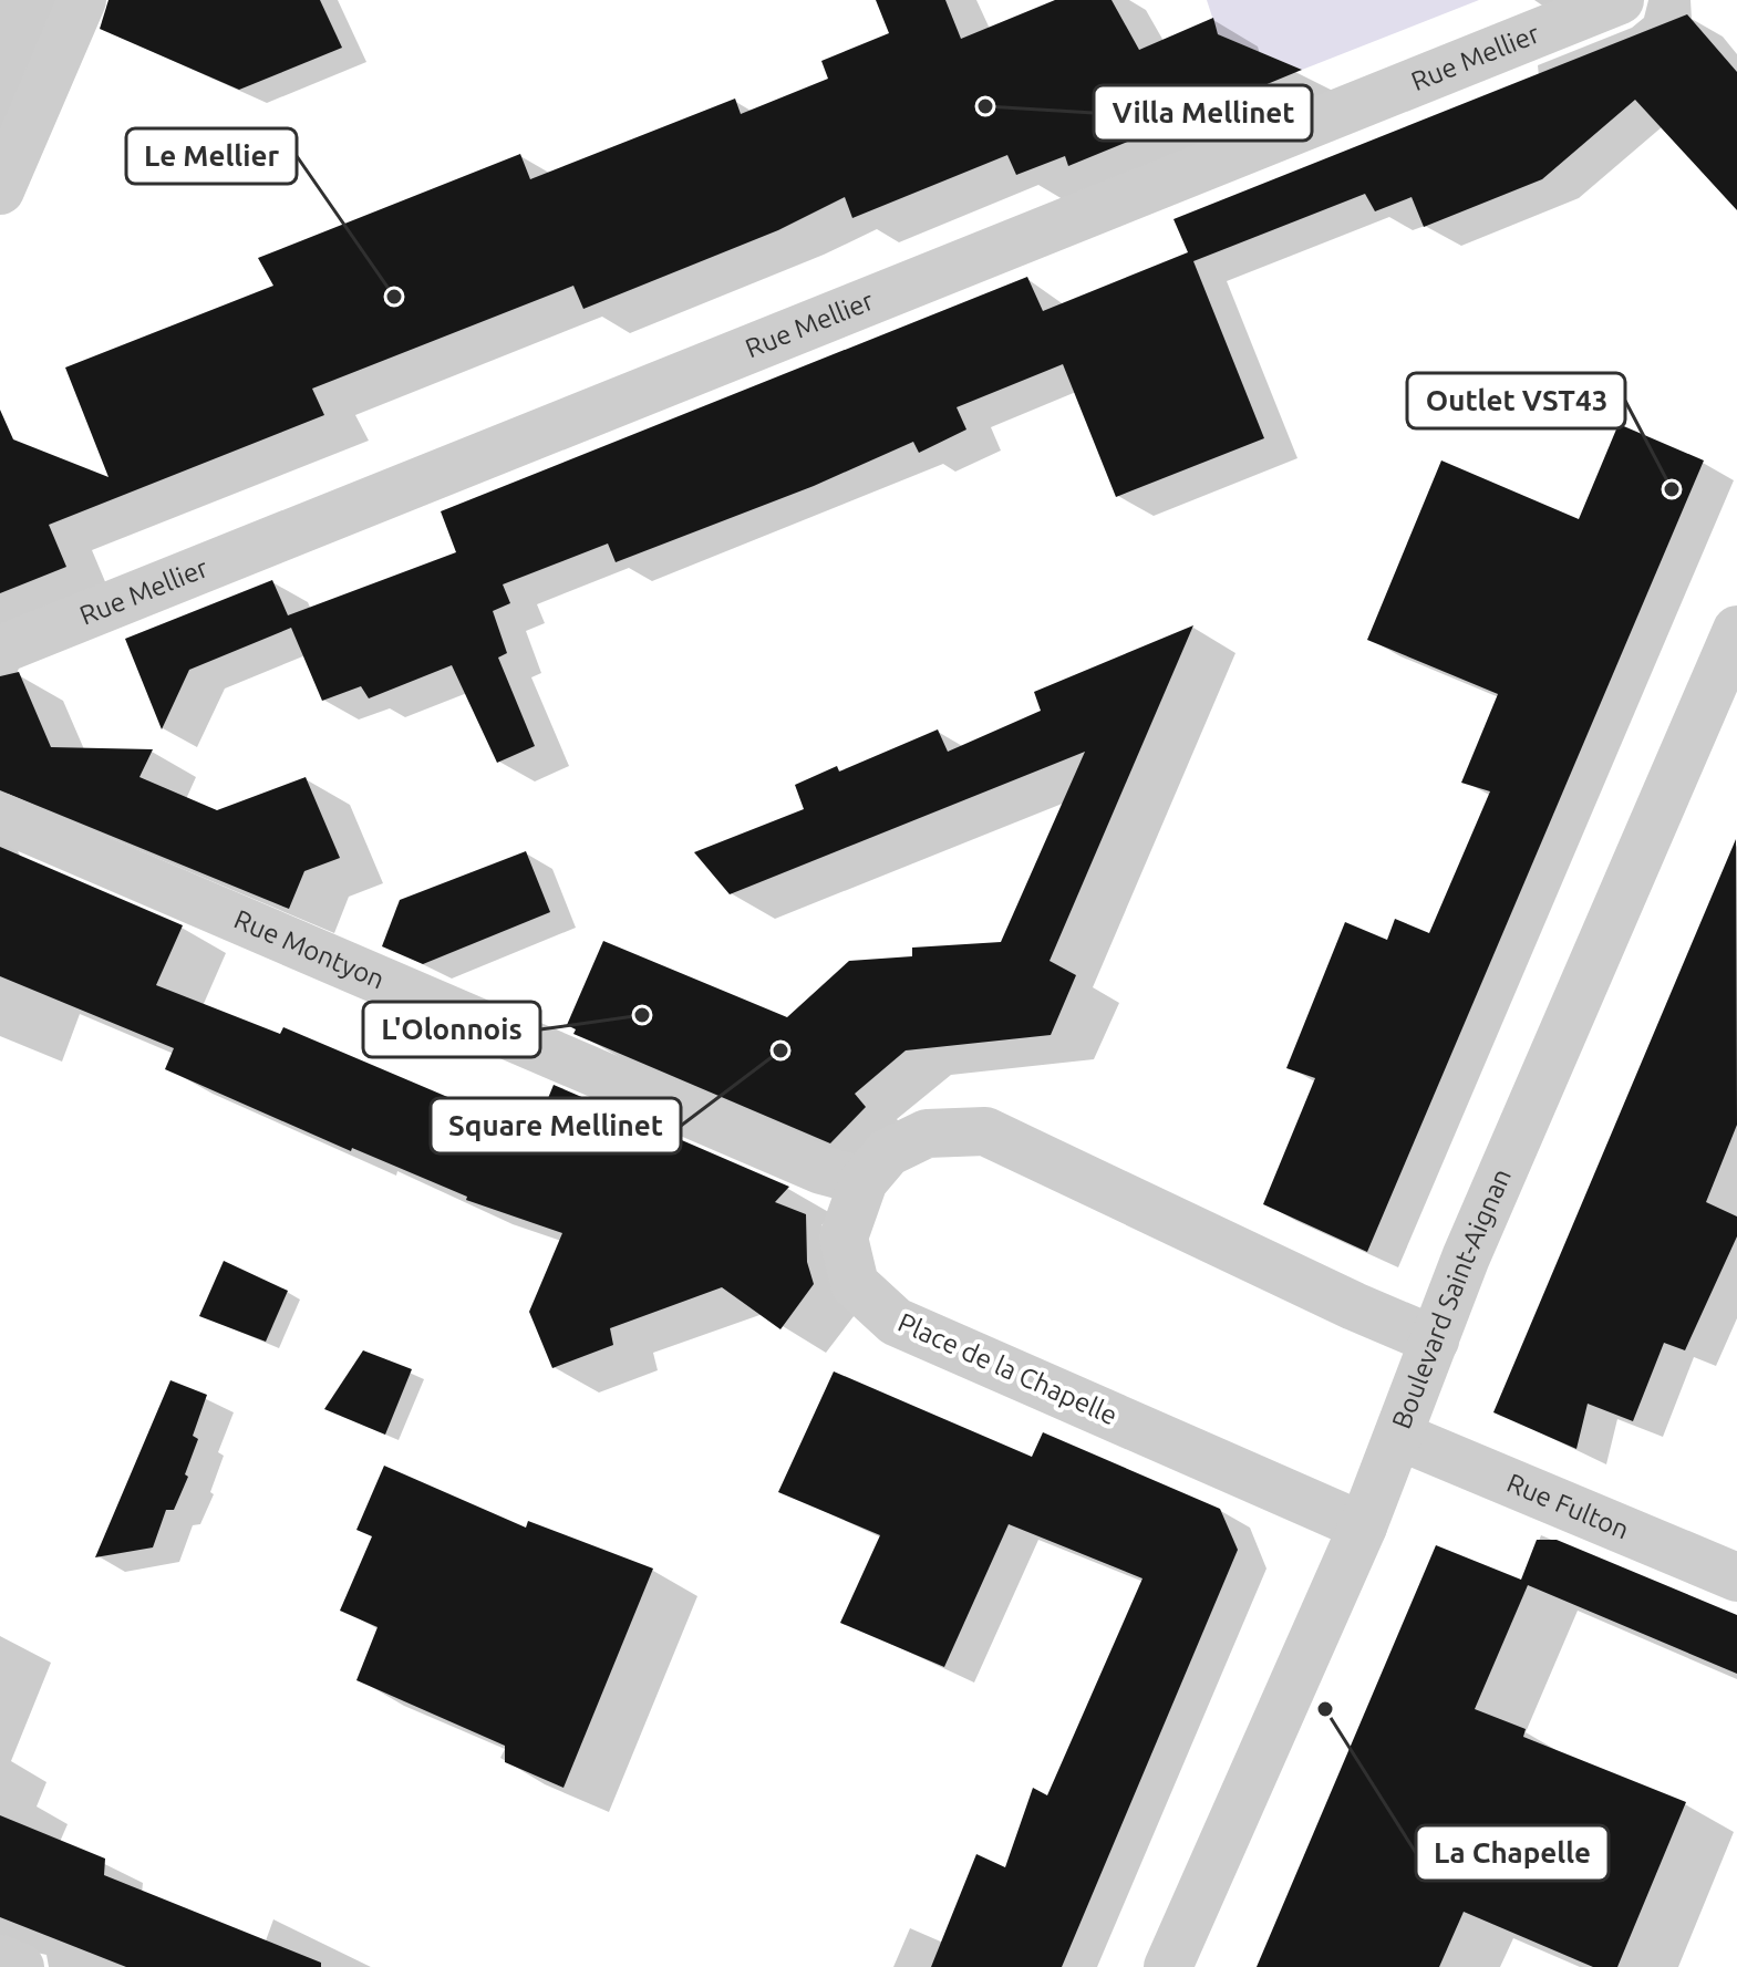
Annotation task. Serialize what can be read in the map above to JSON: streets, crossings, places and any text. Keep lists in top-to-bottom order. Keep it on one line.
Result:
{"streets":{"street":["Rue Mellier","Rue Montyon","Boulevard Saint-Aignan","Place de la Chapelle","Rue Fulton"]},"crossings":[["Rue Montyon","Place de la Chapelle"],["Boulevard Saint-Aignan","Place de la Chapelle"],["Boulevard Saint-Aignan","Rue Fulton"]],"places":["Villa Mellinet","Le Mellier","Outlet VST43","L'Olonnois","Square Mellinet","La Chapelle"]}
